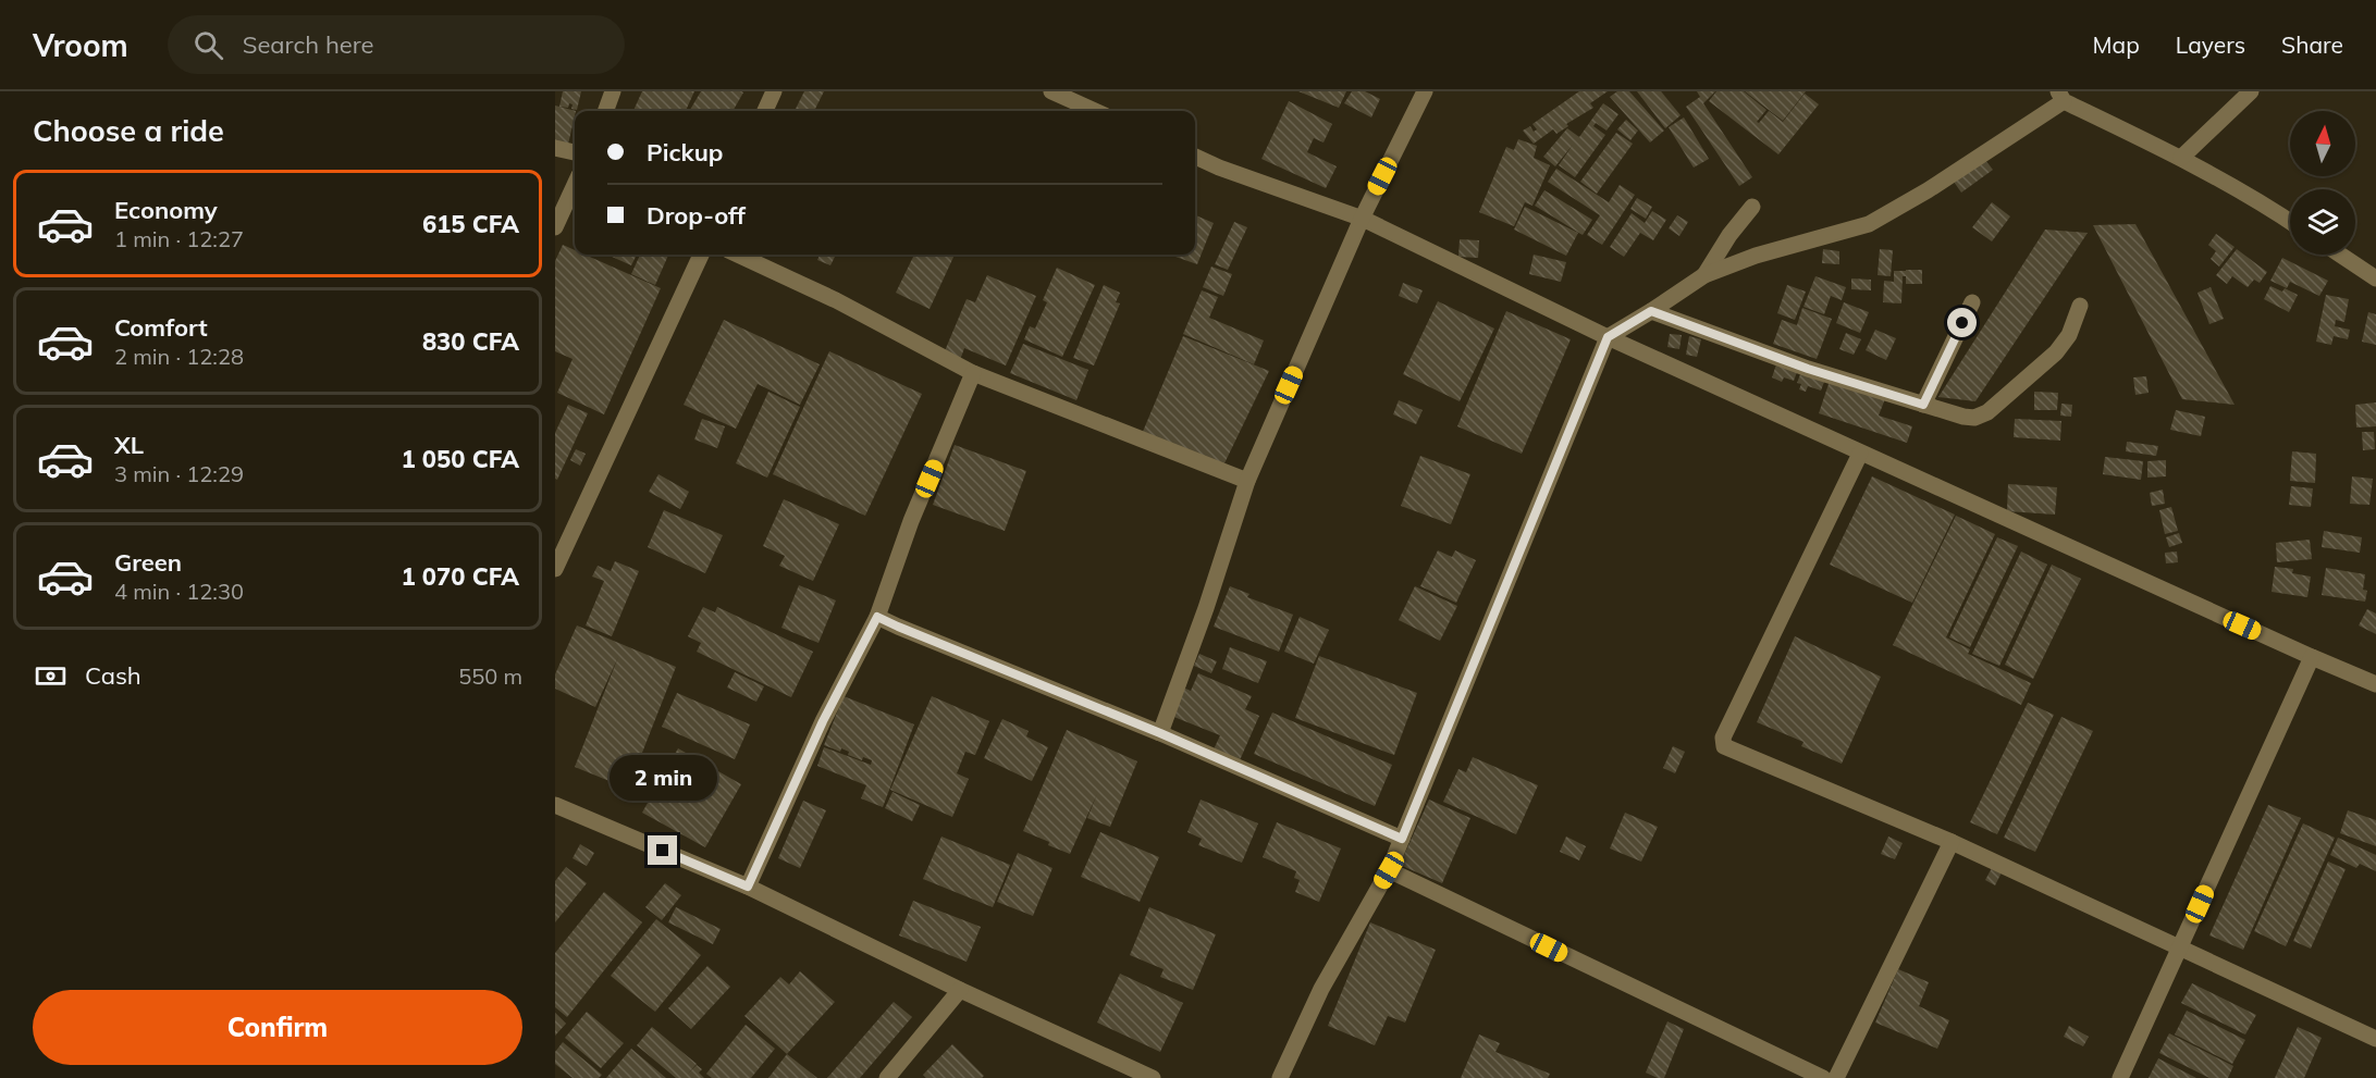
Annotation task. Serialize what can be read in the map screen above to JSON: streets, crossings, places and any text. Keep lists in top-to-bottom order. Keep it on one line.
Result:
{"north":"top","page":{"header":"Vroom","search":"Search here","nav":["Map","Layers","Share"],"heading":"Choose a ride","banner":["Pickup","Drop-off"],"list":[{"name":"Economy","note":"1 min · 12:27","value":"615 CFA"},{"name":"Comfort","note":"2 min · 12:28","value":"830 CFA"},{"name":"XL","note":"3 min · 12:29","value":"1 050 CFA"},{"name":"Green","note":"4 min · 12:30","value":"1 070 CFA"}],"pay":["Cash","550 m"],"bubble":"2 min","buttons":"Confirm"}}
